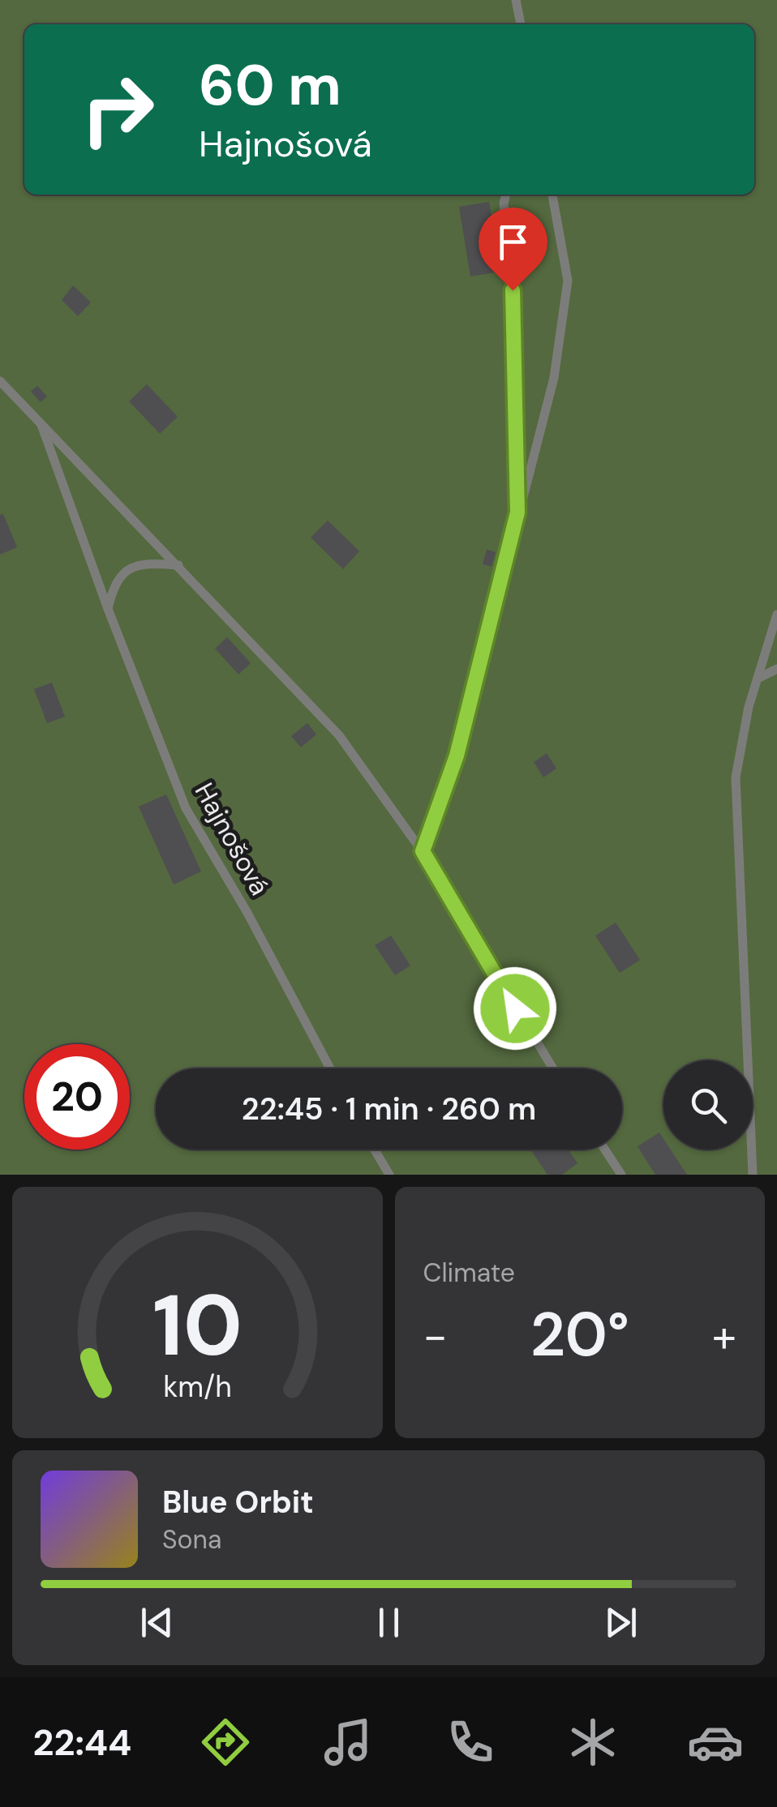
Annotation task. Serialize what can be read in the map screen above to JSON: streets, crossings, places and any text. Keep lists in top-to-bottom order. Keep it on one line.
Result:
{"streets":{"lane":["Hajnošová"]},"page":{"turn":["60 m","Hajnošová"],"limit":"20","trip":"22:45 · 1 min · 260 m","tile":"Climate","heat":["−","20°","+"],"song":["Blue Orbit","Sona"],"tabs":"22:44","gauge":["10","km/h"]}}
